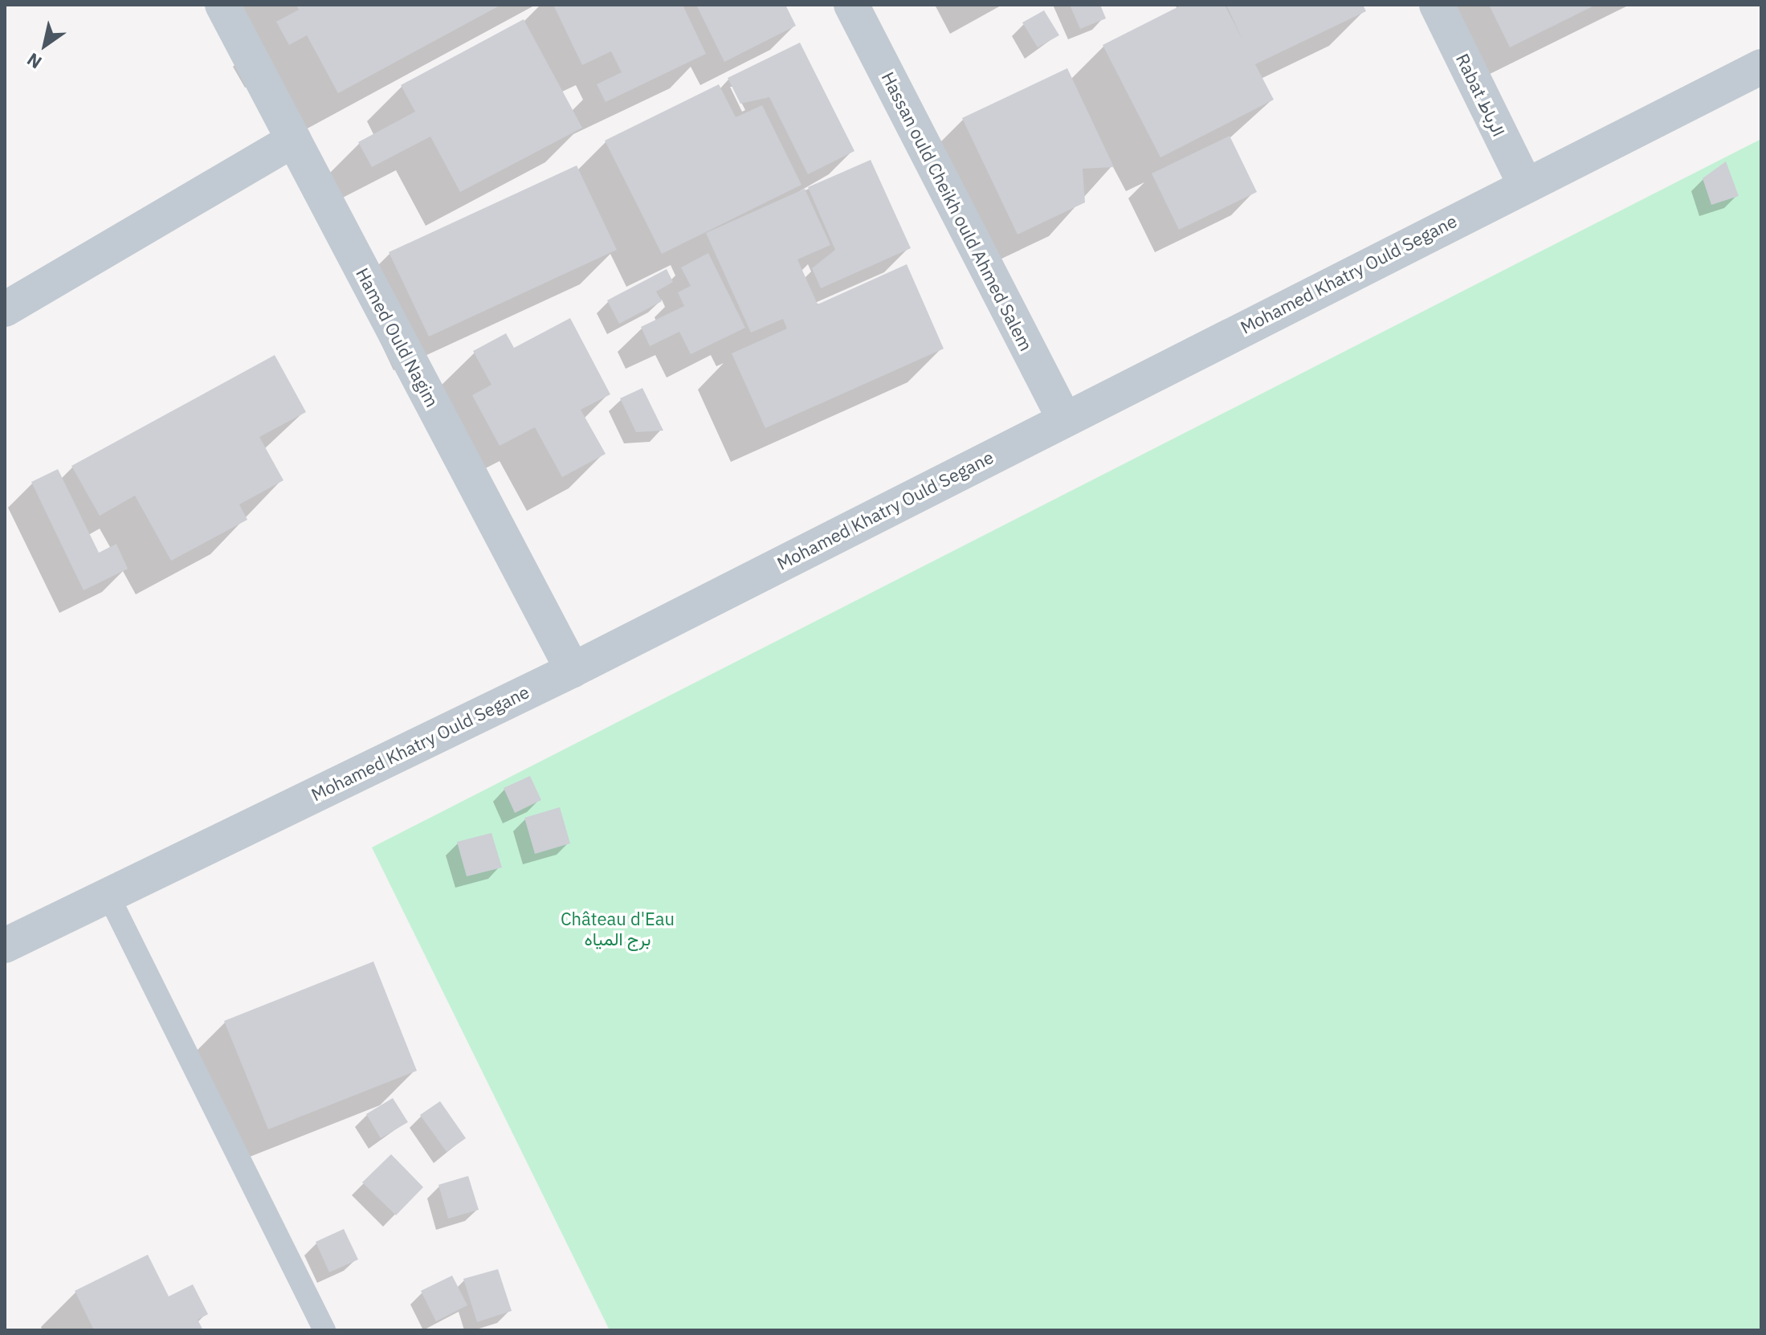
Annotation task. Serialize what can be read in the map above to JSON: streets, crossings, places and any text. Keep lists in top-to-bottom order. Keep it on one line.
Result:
{"streets":{"street":["Rabat الرباط","Hassan ould Cheikh ould Ahmed Salem","Mohamed Khatry Ould Segane","Hamed Ould Nagim"]},"crossings":[["Rabat الرباط","Mohamed Khatry Ould Segane"],["Hassan ould Cheikh ould Ahmed Salem","Mohamed Khatry Ould Segane"],["Mohamed Khatry Ould Segane","Hamed Ould Nagim"]],"parks":["Château d'Eau برج المياه"],"north":"bottom left"}
